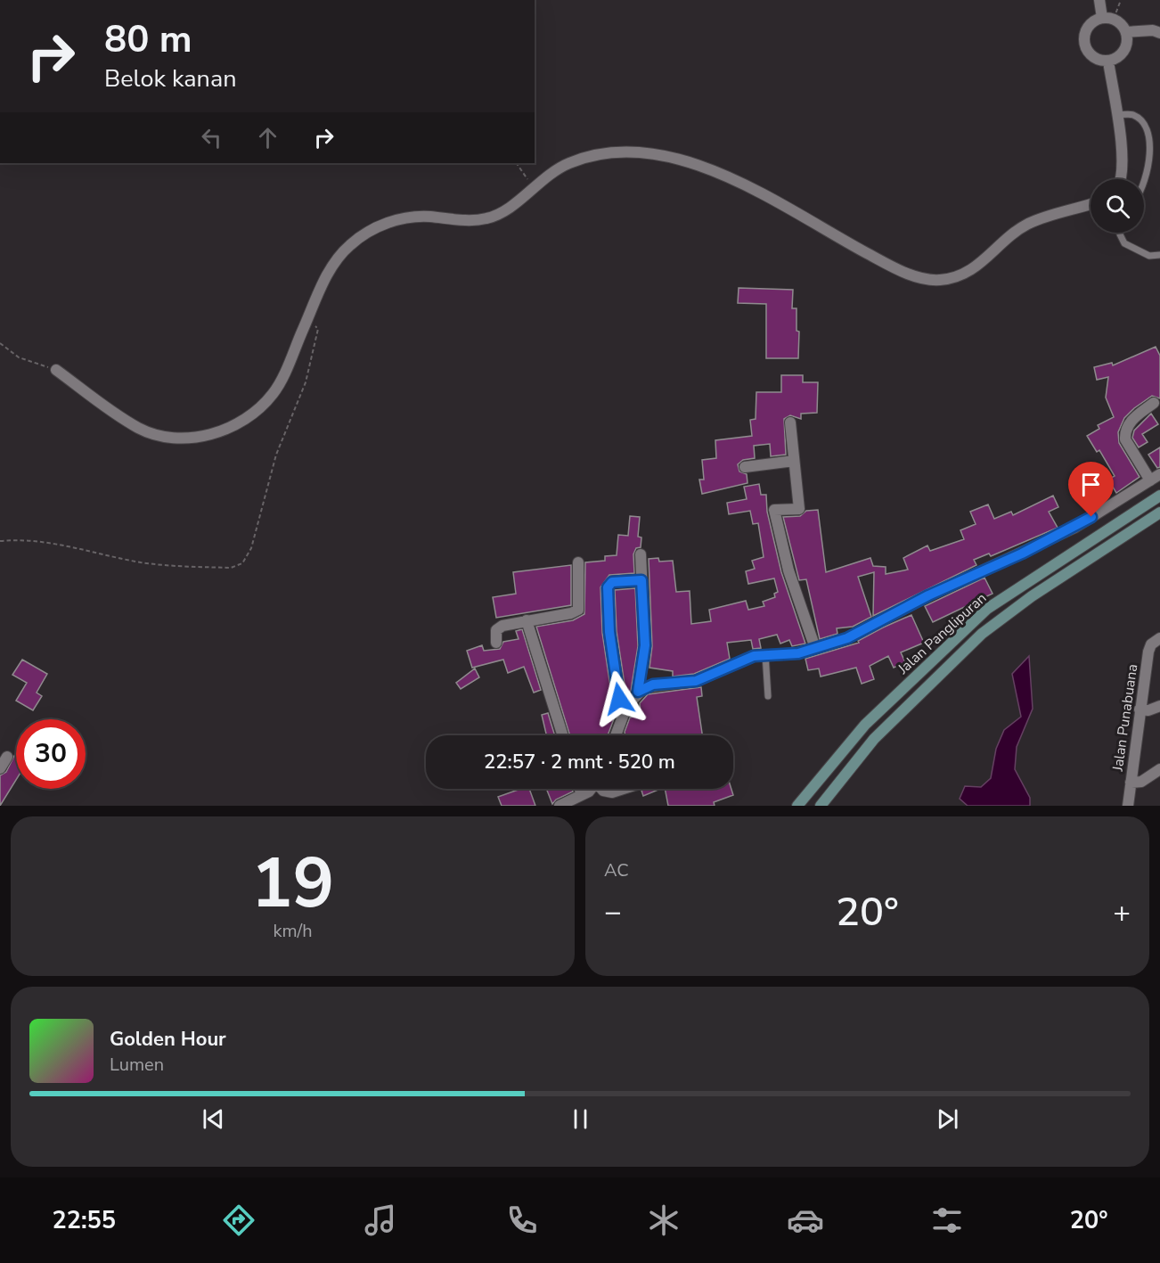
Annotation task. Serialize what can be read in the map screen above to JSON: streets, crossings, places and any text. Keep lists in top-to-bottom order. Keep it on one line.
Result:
{"streets":{"main road":["Jalan Panglipuran"],"street":["Jalan Punabuana"]},"page":{"turn":["80 m","Belok kanan"],"limit":"30","trip":"22:57 · 2 mnt · 520 m","tile":[["19","km/h"],"AC"],"heat":["−","20°","+"],"song":["Golden Hour","Lumen"],"tabs":["22:55","20°"]}}
